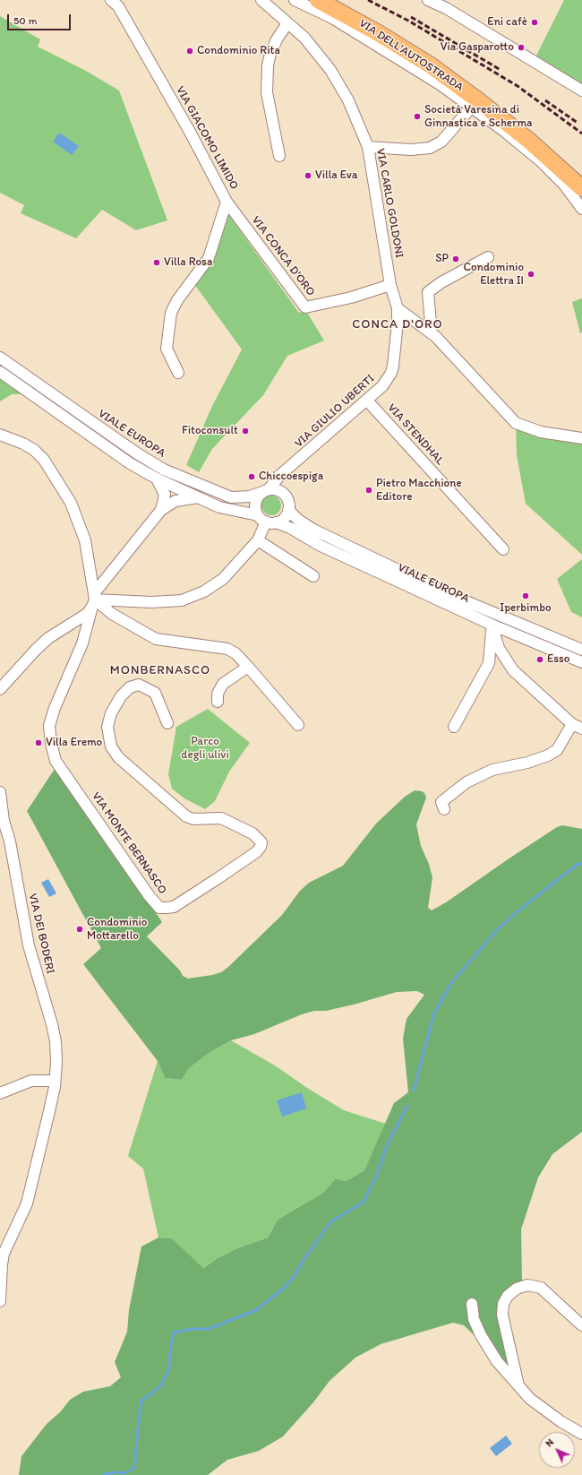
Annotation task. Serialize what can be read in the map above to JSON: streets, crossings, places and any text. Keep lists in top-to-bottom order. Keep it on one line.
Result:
{"streets":{"highway":["VIA DELL'AUTOSTRADA"],"street":["VIA GIACOMO LIMIDO","VIA CARLO GOLDONI","VIA CONCA D'ORO","VIA GIULIO UBERTI","VIALE EUROPA","VIA STENDHAL","VIA MONTE BERNASCO","VIA DEI BODERI"]},"crossings":[["VIA GIACOMO LIMIDO","VIA CONCA D'ORO"],["VIA CARLO GOLDONI","VIA CONCA D'ORO"],["VIA CARLO GOLDONI","VIA GIULIO UBERTI"],["VIA CONCA D'ORO","VIA GIULIO UBERTI"],["VIA GIULIO UBERTI","VIALE EUROPA"],["VIA GIULIO UBERTI","VIA STENDHAL"],["VIALE EUROPA","VIA MONTE BERNASCO"]],"districts":["CONCA D'ORO","MONBERNASCO"],"parks":["Parco degli ulivi"],"places":["Eni cafè","Via Gasparotto","Condominio Rita","Società Varesina di Ginnastica e Scherma","Villa Eva","SP","Villa Rosa","Condominio Elettra II","Fitoconsult","Chiccoespiga","Pietro Macchione Editore","Iperbimbo","Esso","Villa Eremo","Condominio Mottarello"],"scale_bar":"50 m","north":"top left"}
